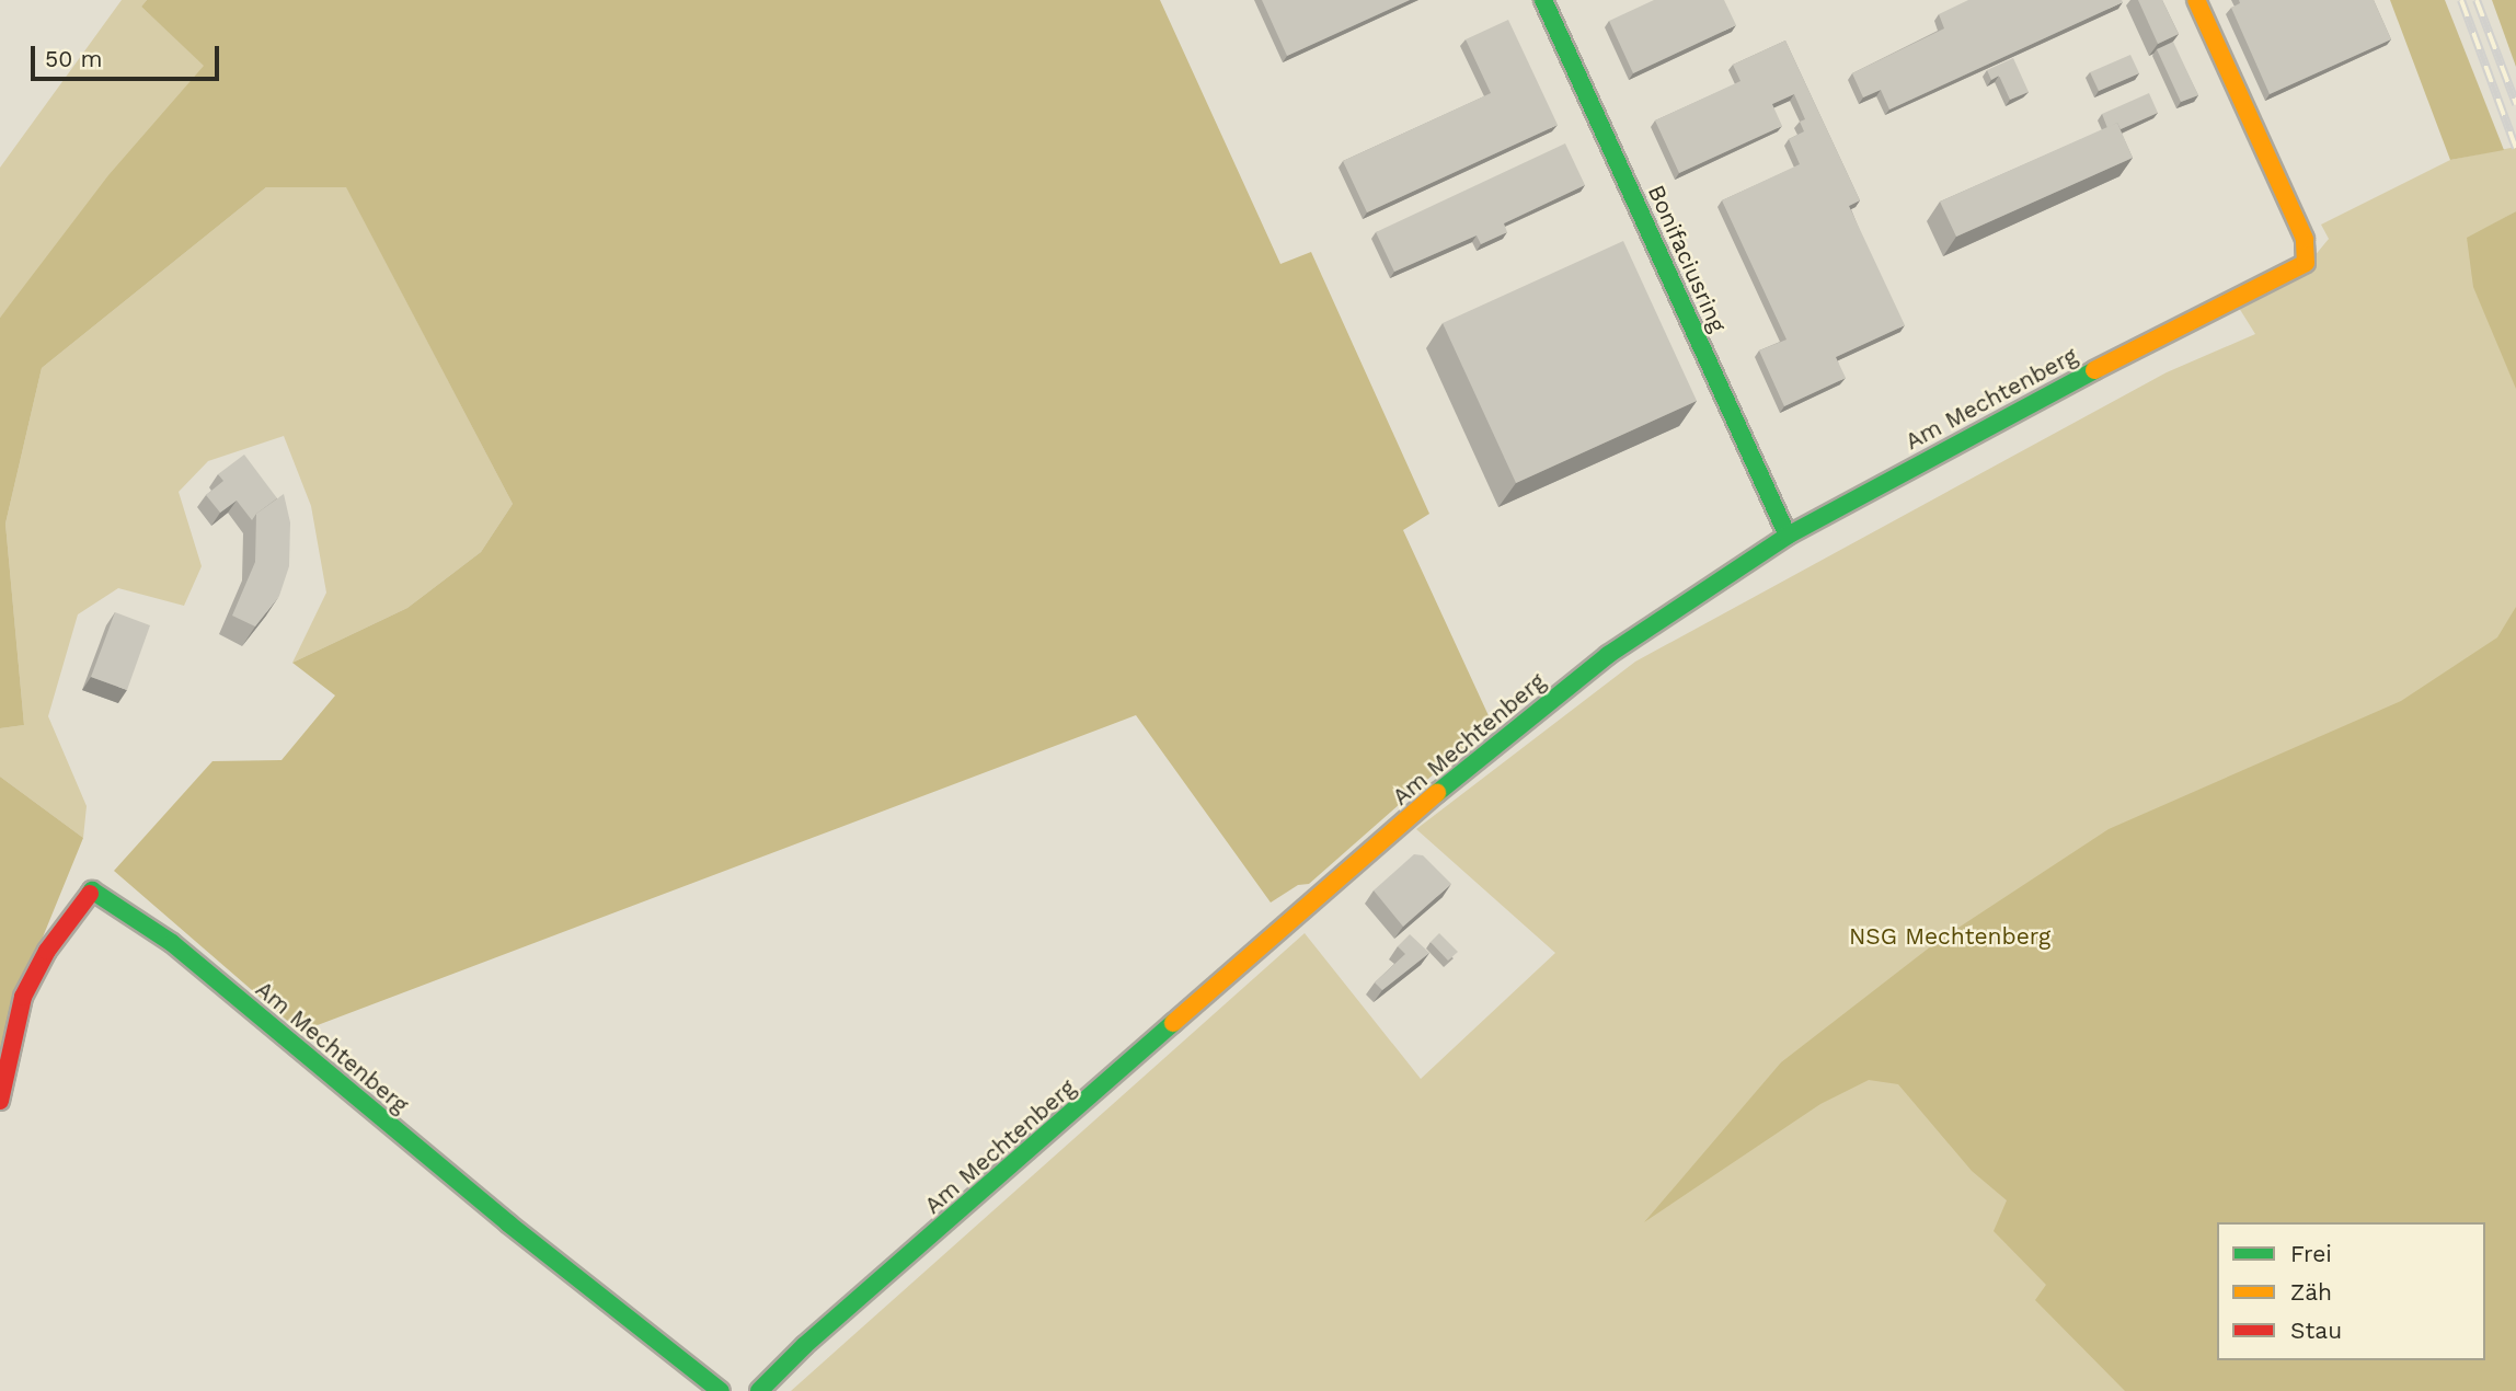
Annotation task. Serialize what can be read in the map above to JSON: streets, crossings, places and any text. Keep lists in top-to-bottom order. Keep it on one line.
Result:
{"streets":{"street":["Bonifaciusring","Am Mechtenberg"]},"crossings":[["Bonifaciusring","Am Mechtenberg"]],"parks":["NSG Mechtenberg"],"legend":["Frei","Zäh","Stau"],"scale_bar":"50 m"}
